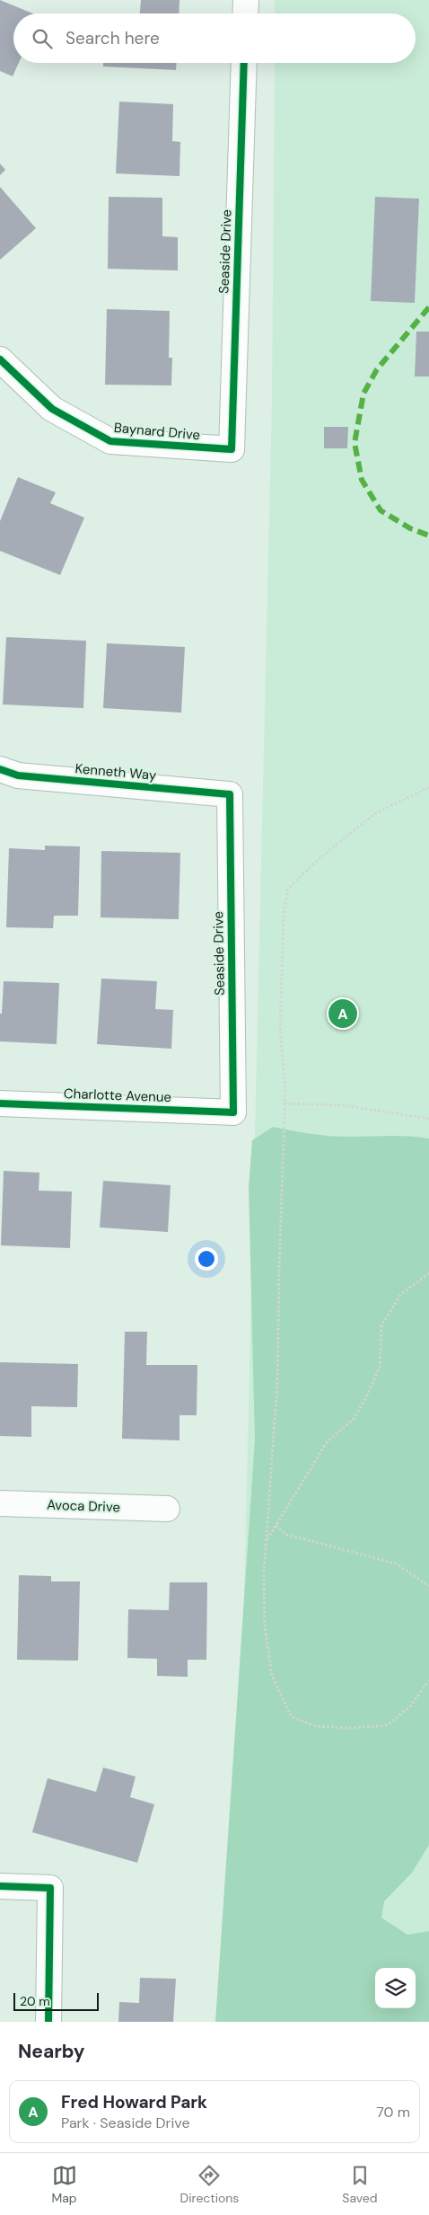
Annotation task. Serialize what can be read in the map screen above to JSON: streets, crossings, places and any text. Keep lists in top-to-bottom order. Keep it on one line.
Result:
{"streets":{"street":["Seaside Drive","Baynard Drive","Kenneth Way","Charlotte Avenue","Avoca Drive"]},"crossings":[["Seaside Drive","Baynard Drive"],["Seaside Drive","Kenneth Way"],["Seaside Drive","Charlotte Avenue"]],"scale_bar":"20 m","page":{"search":"Search here","pins":"A","scale":"20 m","heading":"Nearby","list":[{"mark":"A","name":"Fred Howard Park","note":"Park · Seaside Drive","value":"70 m"}],"nav":["Map","Directions","Saved"]}}
